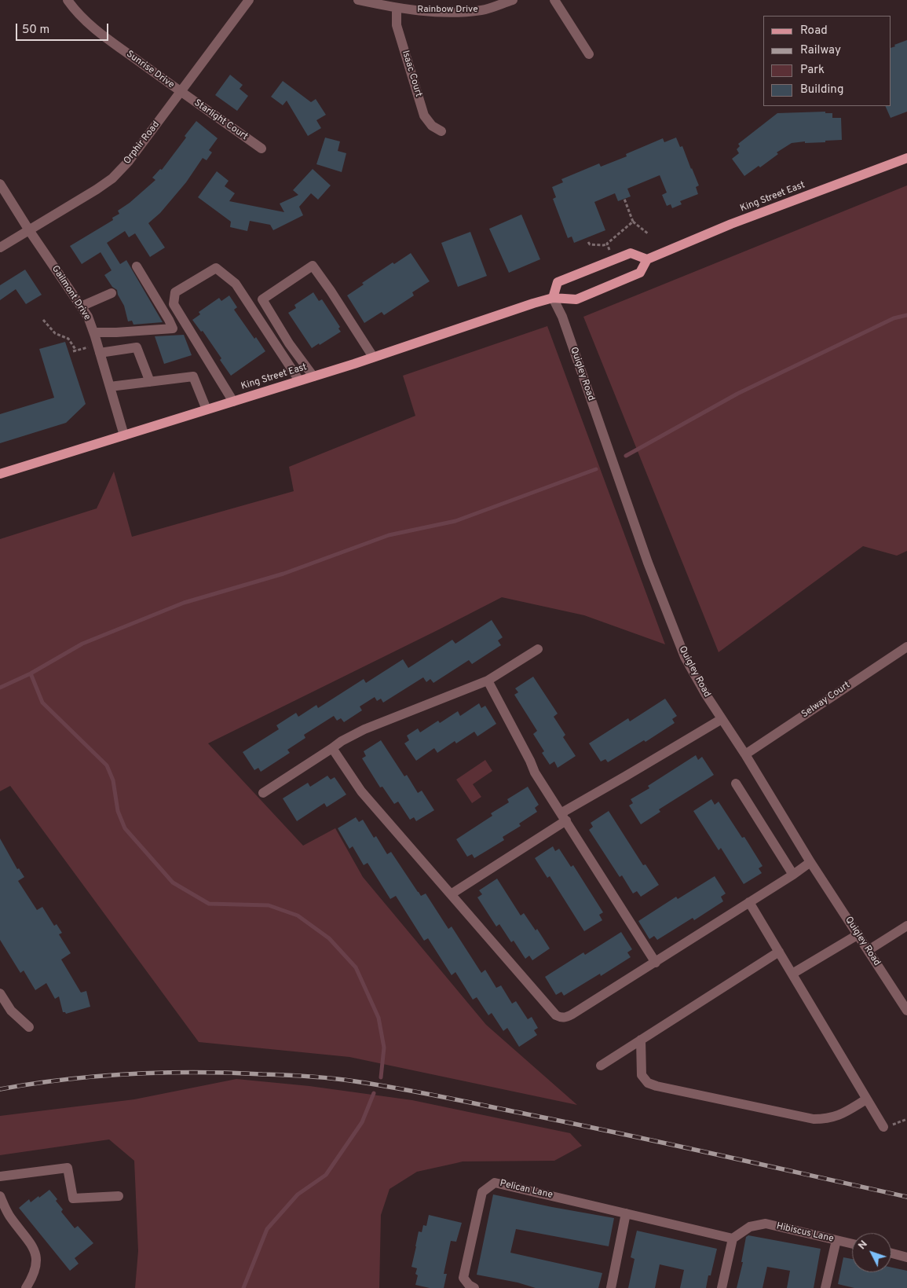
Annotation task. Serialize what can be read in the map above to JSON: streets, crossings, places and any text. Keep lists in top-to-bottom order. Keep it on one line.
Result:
{"streets":{"main road":["King Street East"],"street":["Rainbow Drive","Sunrise Drive","Isaac Court","Starlight Court","Orphir Road","Gailmont Drive","Quigley Road","Selway Court","Pelican Lane","Hibiscus Lane"]},"crossings":[["Rainbow Drive","Isaac Court"],["Sunrise Drive","Starlight Court"],["Sunrise Drive","Orphir Road"],["Starlight Court","Orphir Road"],["Orphir Road","Gailmont Drive"],["King Street East","Gailmont Drive"],["King Street East","Quigley Road"],["Quigley Road","Selway Court"],["Pelican Lane","Hibiscus Lane"]],"legend":["Road","Railway","Park","Building"],"scale_bar":"50 m","north":"top left"}
